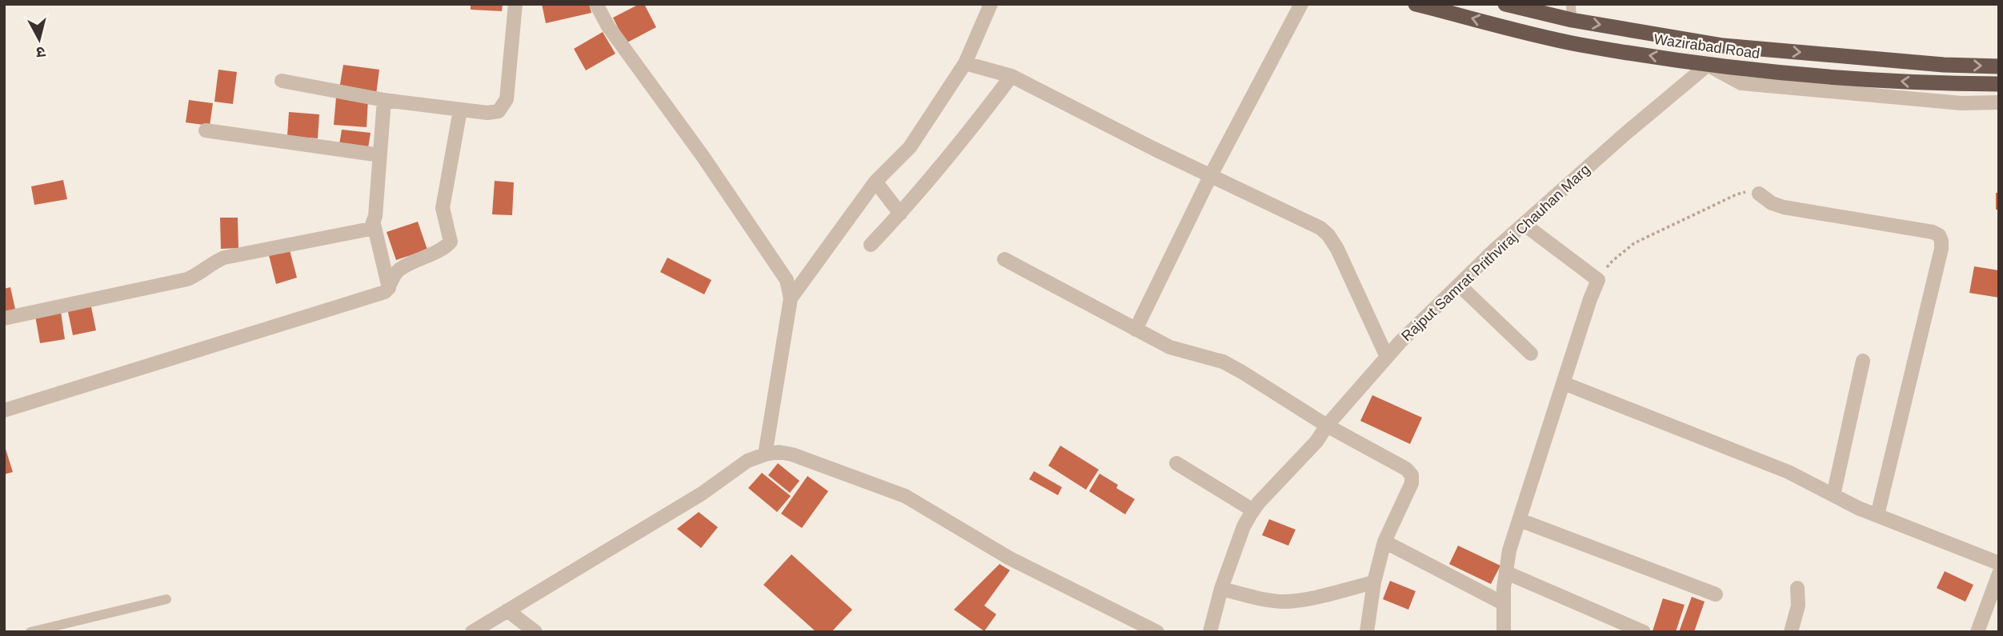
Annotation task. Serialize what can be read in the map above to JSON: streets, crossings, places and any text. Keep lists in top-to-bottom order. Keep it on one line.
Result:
{"streets":{"highway":["Wazirabad Road"],"street":["Rajput Samrat Prithviraj Chauhan Marg"]},"crossings":[["Wazirabad Road","Rajput Samrat Prithviraj Chauhan Marg"]],"north":"bottom"}
